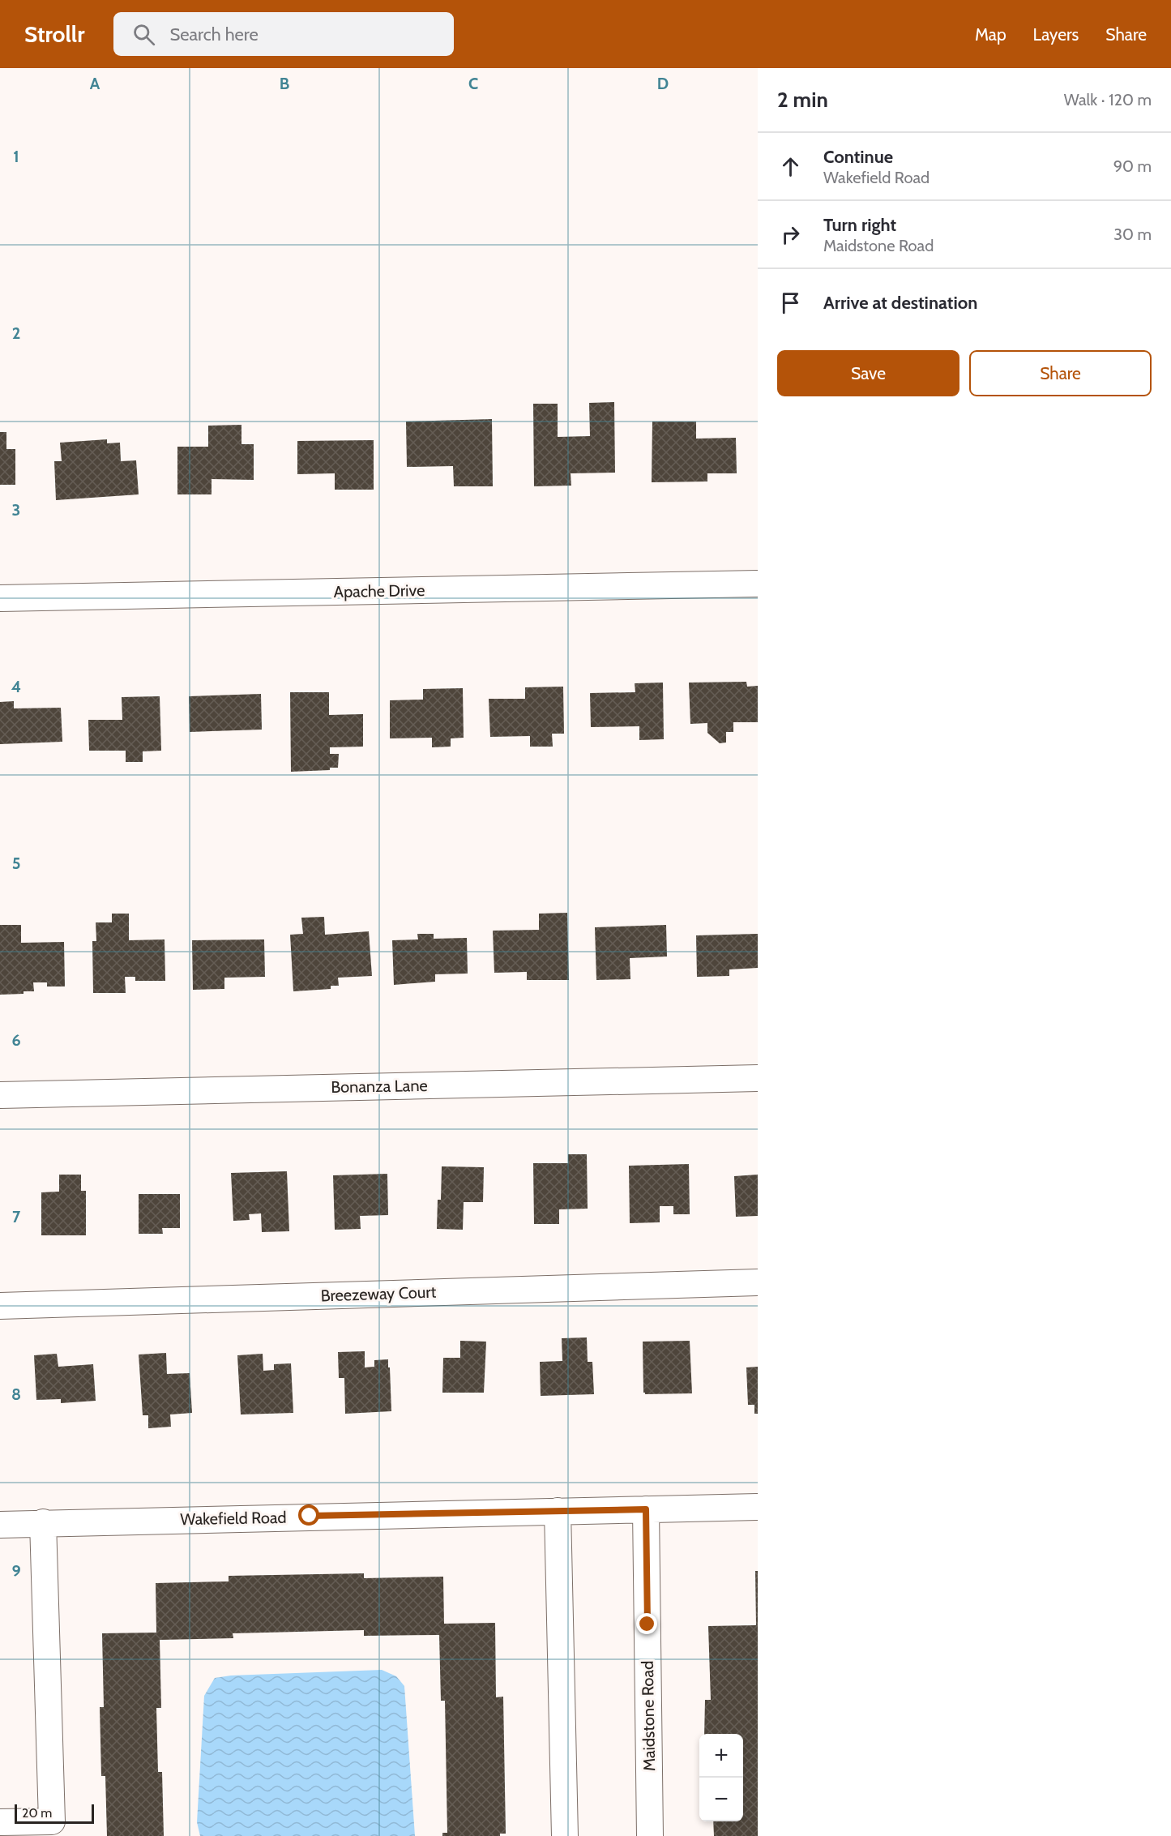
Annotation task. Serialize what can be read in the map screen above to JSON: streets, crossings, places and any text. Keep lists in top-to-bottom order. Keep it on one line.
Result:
{"streets":{"street":["Apache Drive","Bonanza Lane","Breezeway Court","Wakefield Road","Maidstone Road"]},"crossings":[["Wakefield Road","Maidstone Road"]],"scale_bar":"20 m","page":{"header":"Strollr","search":"Search here","nav":["Map","Layers","Share"],"heading":["2 min","Walk · 120 m"],"list":[["Continue","Wakefield Road","90 m"],["Turn right","Maidstone Road","30 m"],"Arrive at destination"],"buttons":["Save","Share"],"map_buttons":["+","−"],"scale":"20 m"},"grid":{"columns":["A","B","C","D"],"rows":["1","2","3","4","5","6","7","8","9"]}}
